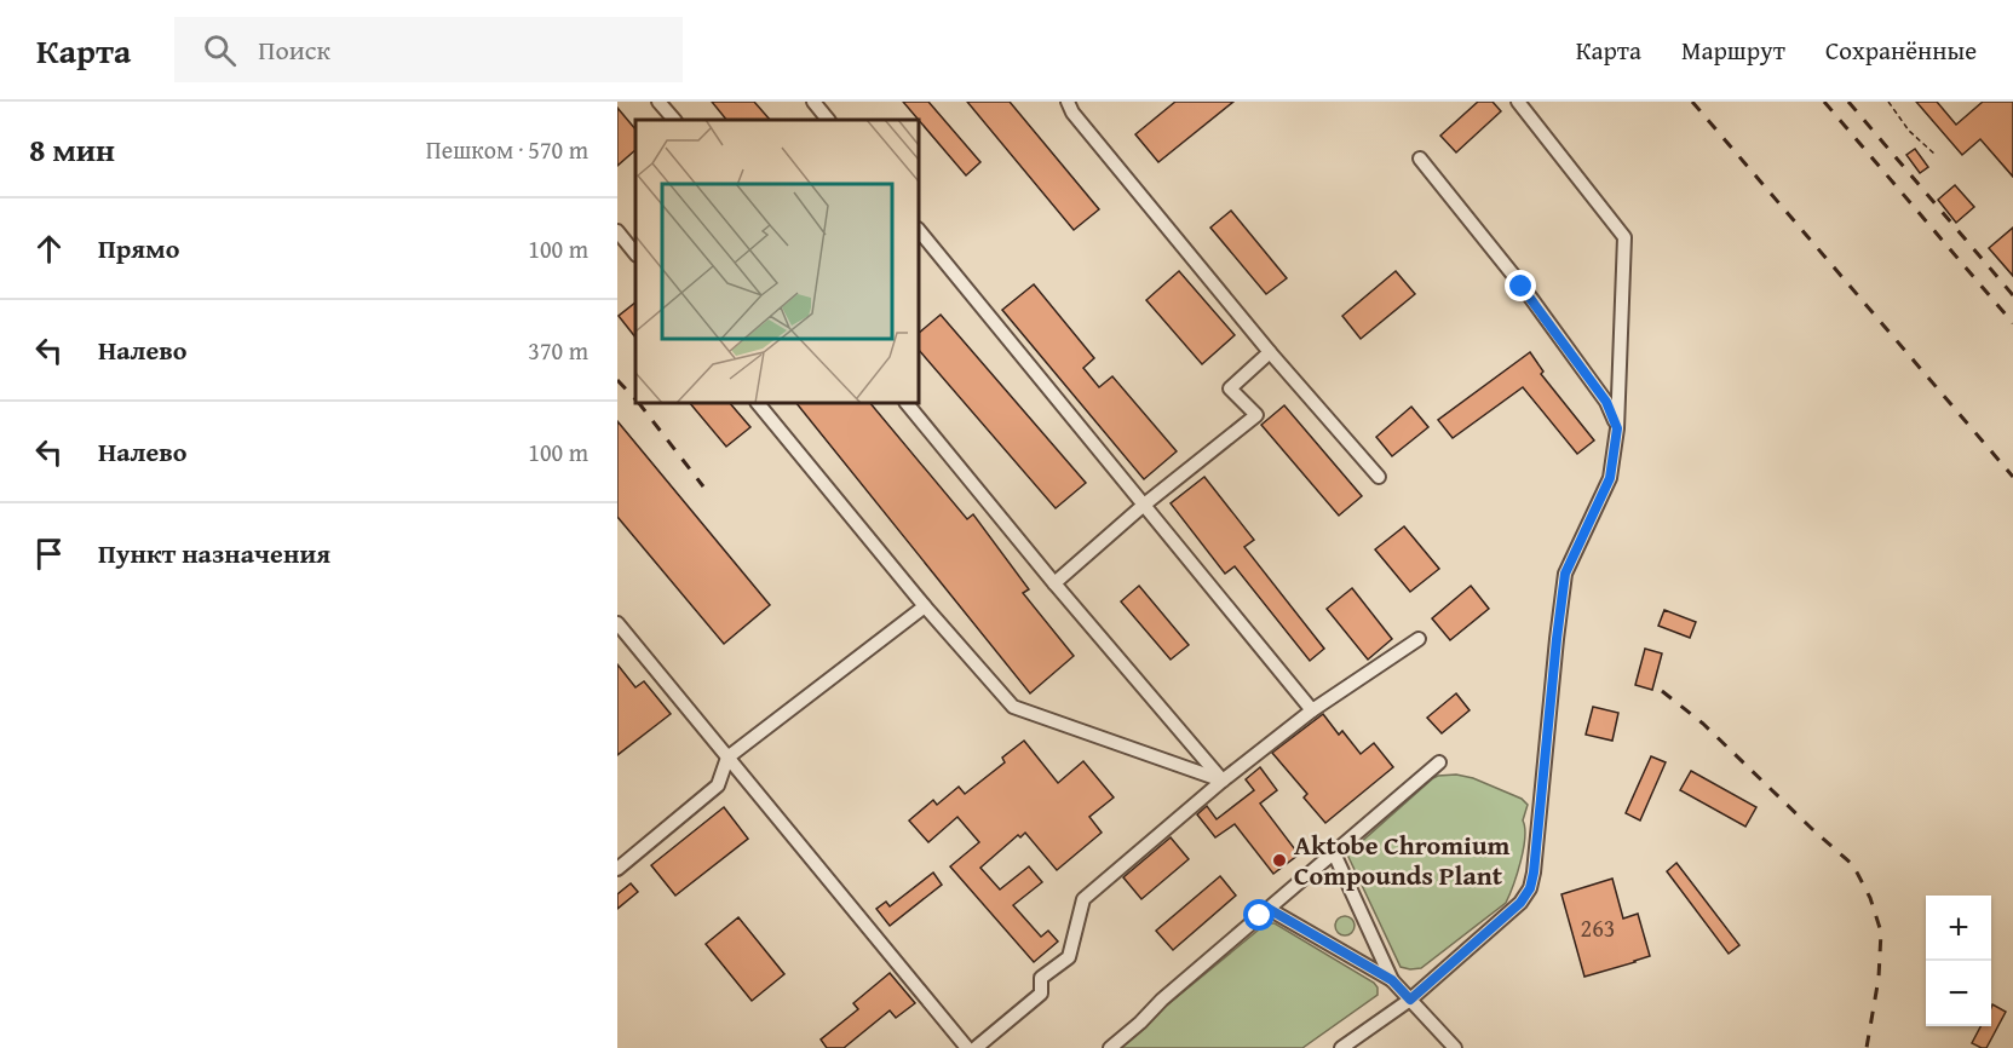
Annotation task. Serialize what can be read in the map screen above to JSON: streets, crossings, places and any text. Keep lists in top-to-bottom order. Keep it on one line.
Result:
{"places":["Aktobe Chromium Compounds Plant"],"house_numbers":["263"],"page":{"header":"Карта","search":"Поиск","nav":["Карта","Маршрут","Сохранённые"],"heading":["8 мин","Пешком · 570 m"],"list":[["Прямо","100 m"],["Налево","370 m"],["Налево","100 m"],"Пункт назначения"],"map_buttons":["+","−"]}}
